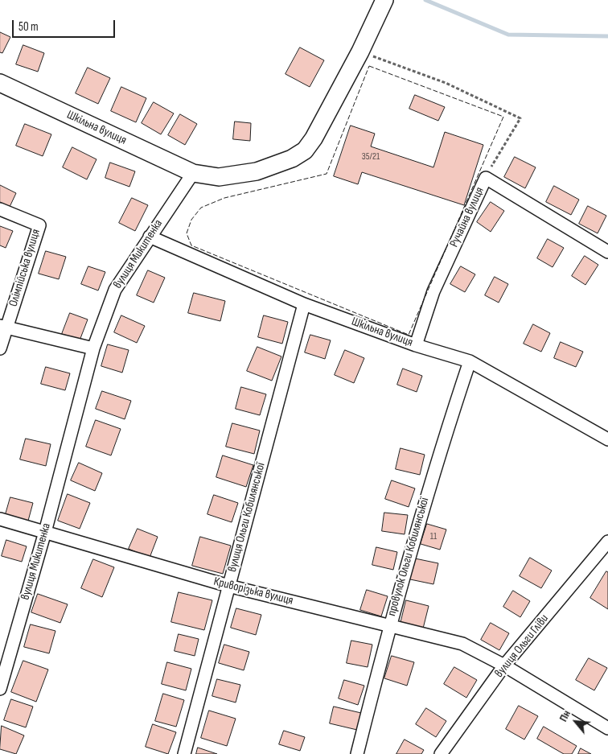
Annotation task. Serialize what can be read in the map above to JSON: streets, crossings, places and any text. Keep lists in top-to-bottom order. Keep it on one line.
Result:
{"streets":{"street":["Шкільна вулиця","Ручайна вулиця","вулиця Микитенка","Олімпійська вулиця","вулиця Ольги Кобилянської","провулок Ольги Кобилянської","Криворізька вулиця","вулиця Ольги Гліви"]},"crossings":[["Шкільна вулиця","Ручайна вулиця"],["Шкільна вулиця","вулиця Микитенка"],["Шкільна вулиця","вулиця Ольги Кобилянської"],["Шкільна вулиця","провулок Ольги Кобилянської"],["вулиця Микитенка","Криворізька вулиця"],["вулиця Ольги Кобилянської","Криворізька вулиця"],["провулок Ольги Кобилянської","Криворізька вулиця"],["Криворізька вулиця","вулиця Ольги Гліви"]],"house_numbers":["35/21","11"],"scale_bar":"50 m","north":"top left"}
